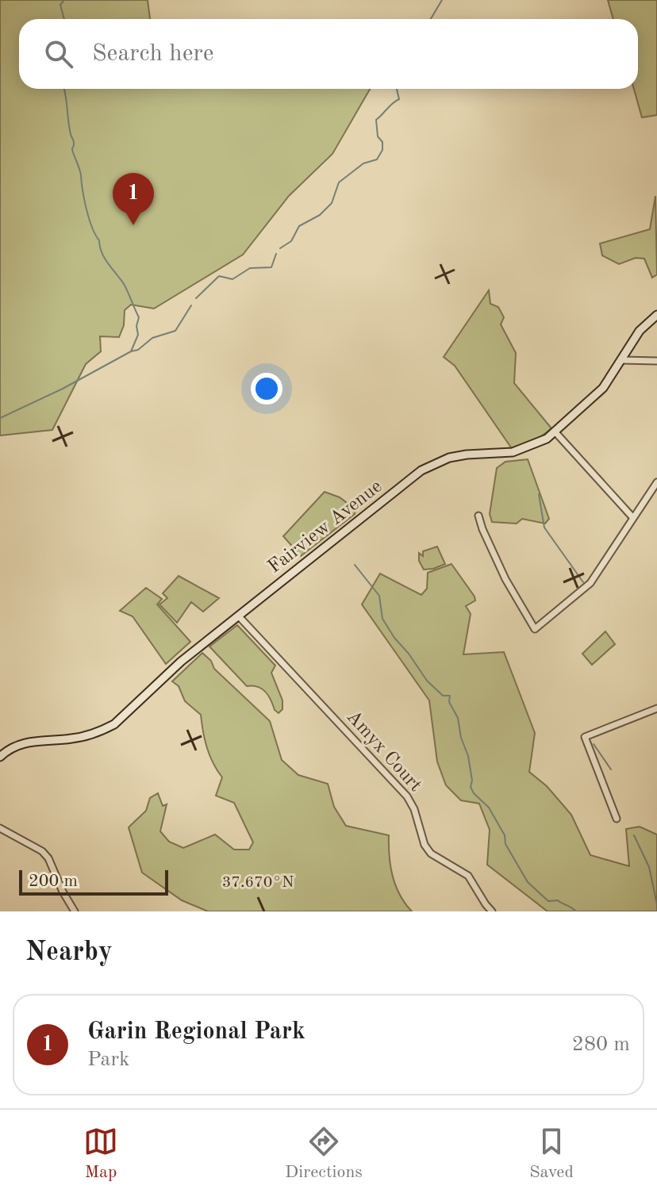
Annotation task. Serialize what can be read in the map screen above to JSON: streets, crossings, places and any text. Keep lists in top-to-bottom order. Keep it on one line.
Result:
{"streets":{"main road":["Fairview Avenue"],"street":["Amyx Court"]},"crossings":[["Fairview Avenue","Amyx Court"]],"scale_bar":"200 m","page":{"search":"Search here","pins":"1","scale":"200 m","heading":"Nearby","list":[{"mark":"1","name":"Garin Regional Park","note":"Park","value":"280 m"}],"nav":["Map","Directions","Saved"]},"coordinates":["37.670°N"]}
